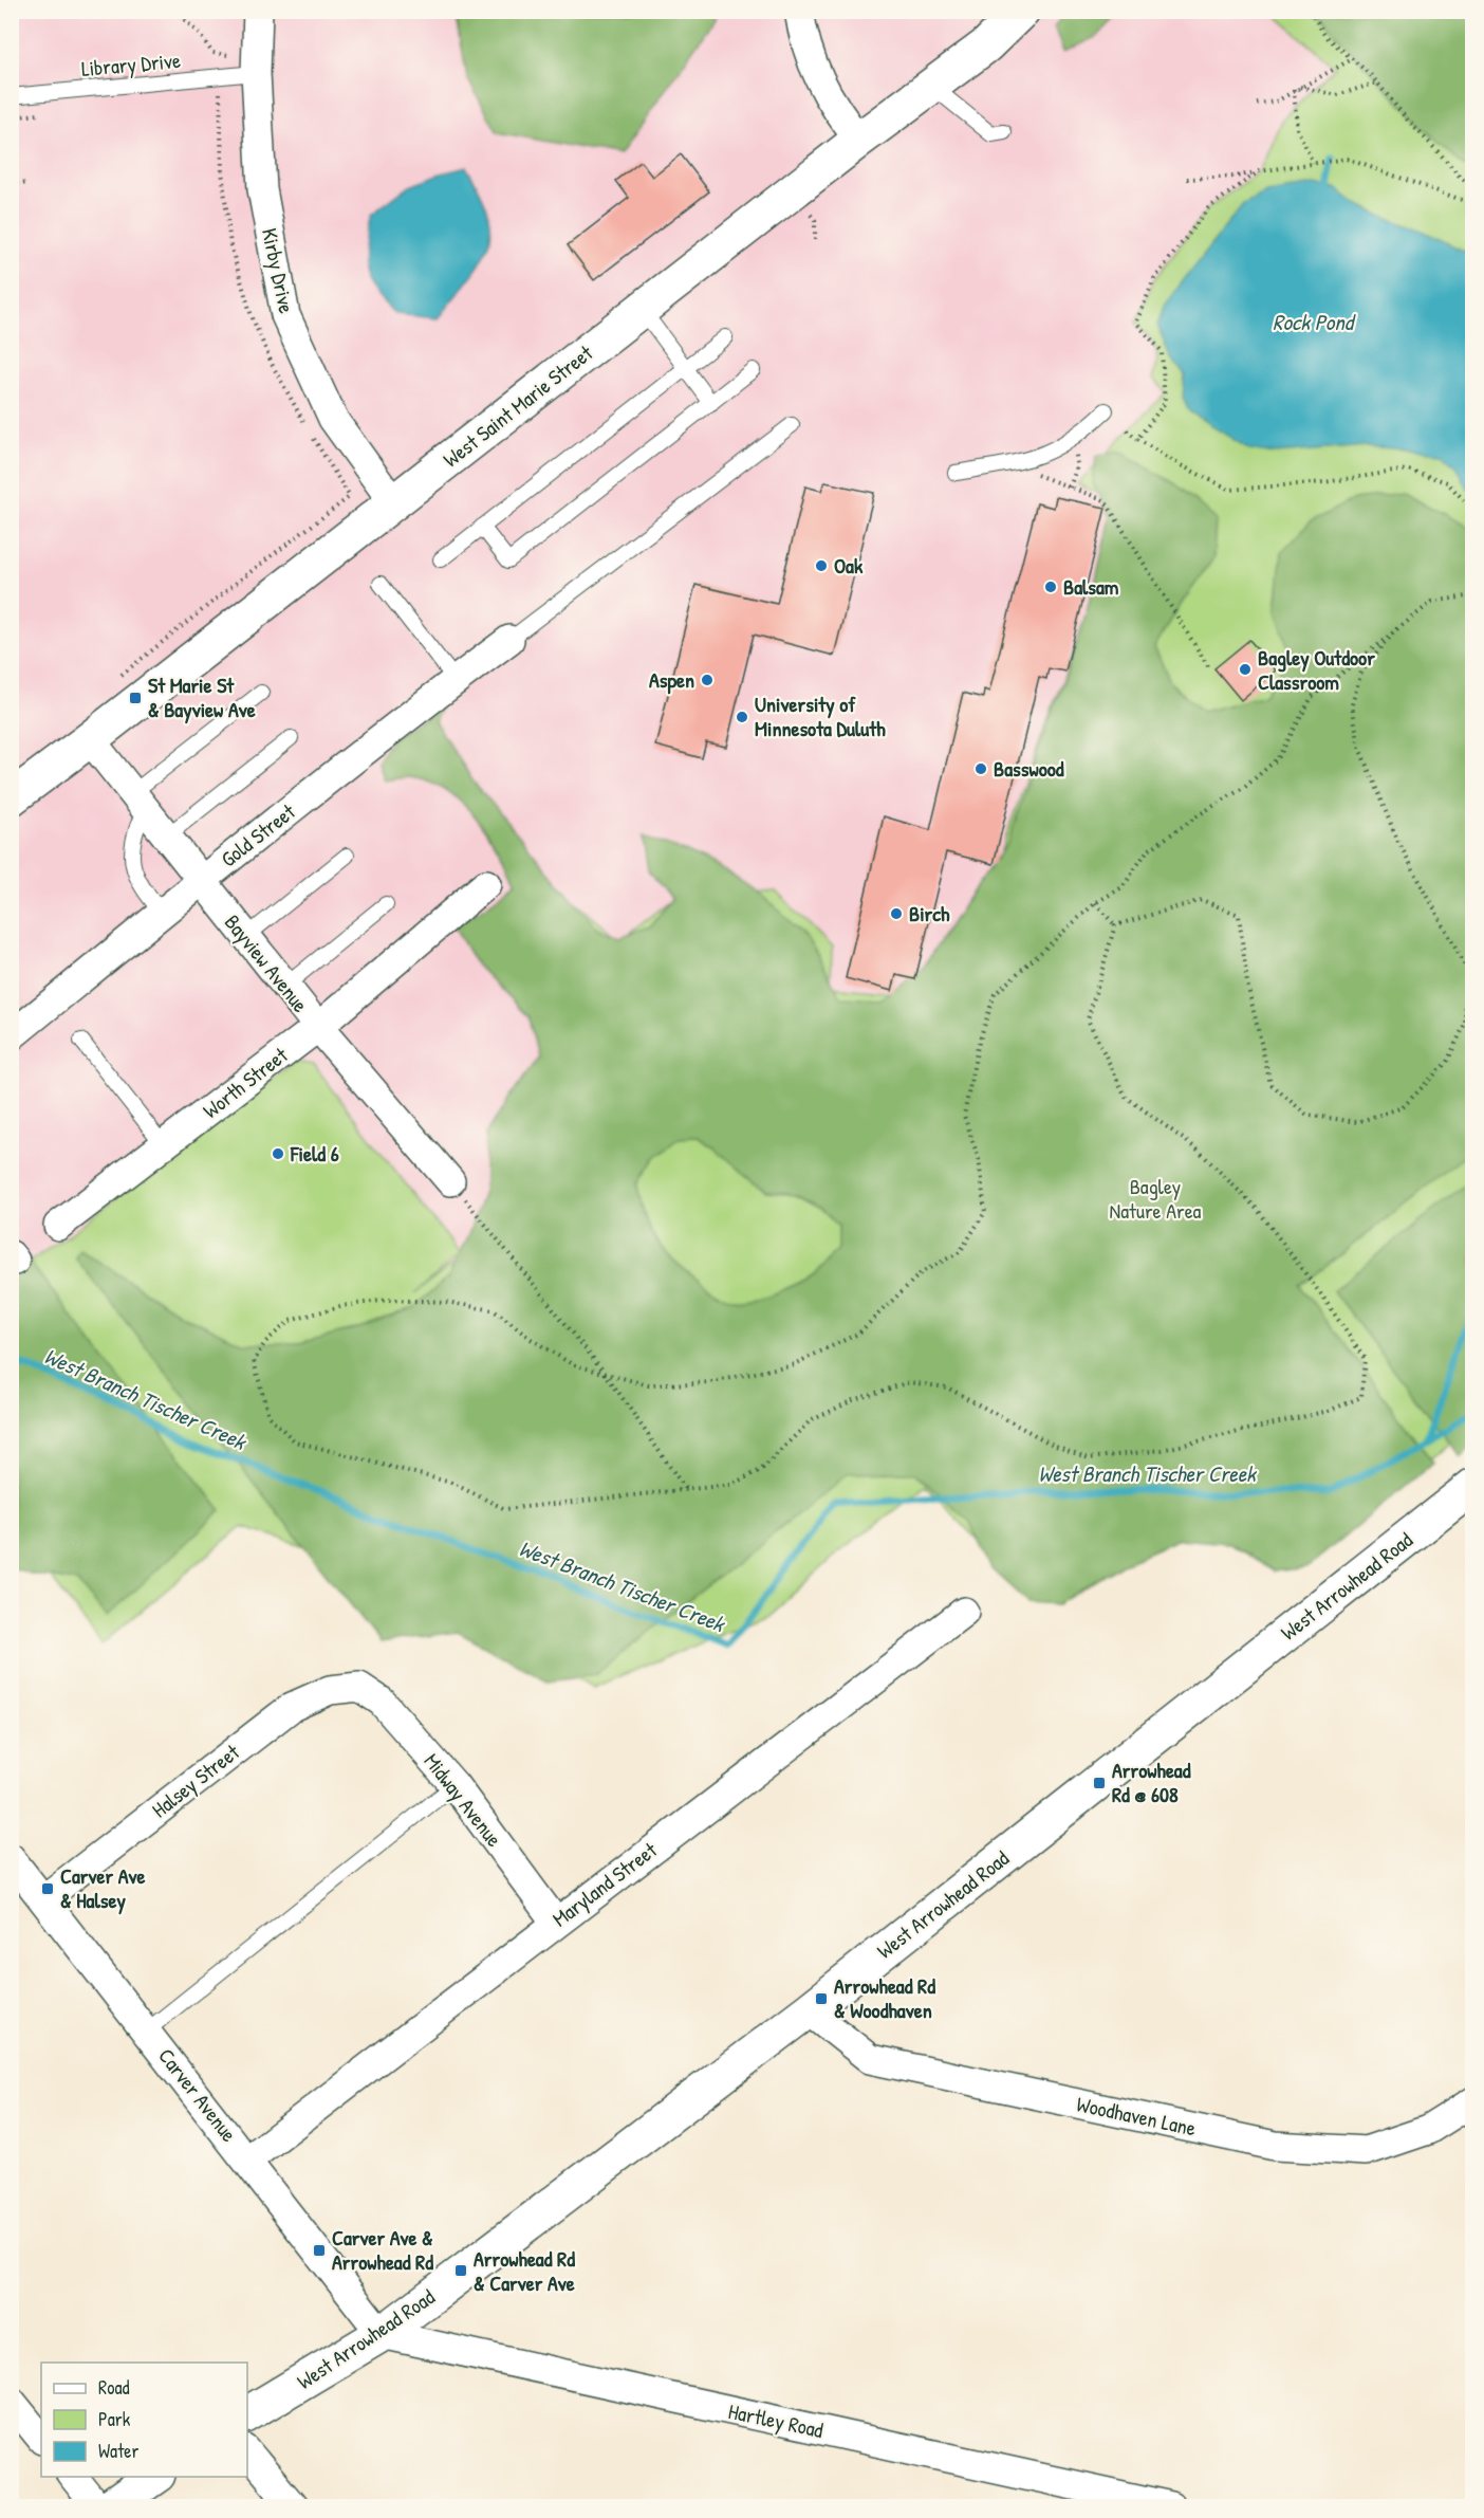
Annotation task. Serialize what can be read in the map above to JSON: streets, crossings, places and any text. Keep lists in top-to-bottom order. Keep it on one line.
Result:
{"streets":{"street":["Kirby Drive","West Saint Marie Street","Gold Street","Bayview Avenue","Worth Street","West Arrowhead Road","Halsey Street","Midway Avenue","Maryland Street","Carver Avenue","Woodhaven Lane","Hartley Road"],"lane":["Library Drive"]},"crossings":[["Library Drive","Kirby Drive"],["Kirby Drive","West Saint Marie Street"],["West Saint Marie Street","Bayview Avenue"],["Gold Street","Bayview Avenue"],["Bayview Avenue","Worth Street"],["West Arrowhead Road","Carver Avenue"],["West Arrowhead Road","Woodhaven Lane"],["West Arrowhead Road","Hartley Road"],["Halsey Street","Midway Avenue"],["Halsey Street","Carver Avenue"],["Midway Avenue","Maryland Street"],["Maryland Street","Carver Avenue"],["Carver Avenue","Hartley Road"]],"water":["Rock Pond","West Branch Tischer Creek"],"parks":["Bagley Nature Area"],"places":{"other":["Oak","Balsam","Bagley Outdoor Classroom","Aspen","University of Minnesota Duluth","Basswood","Birch","Field 6"],"transit":["St Marie St & Bayview Ave","Arrowhead Rd @ 608","Carver Ave & Halsey","Arrowhead Rd & Woodhaven","Carver Ave & Arrowhead Rd","Arrowhead Rd & Carver Ave"]},"legend":["Road","Park","Water"]}
